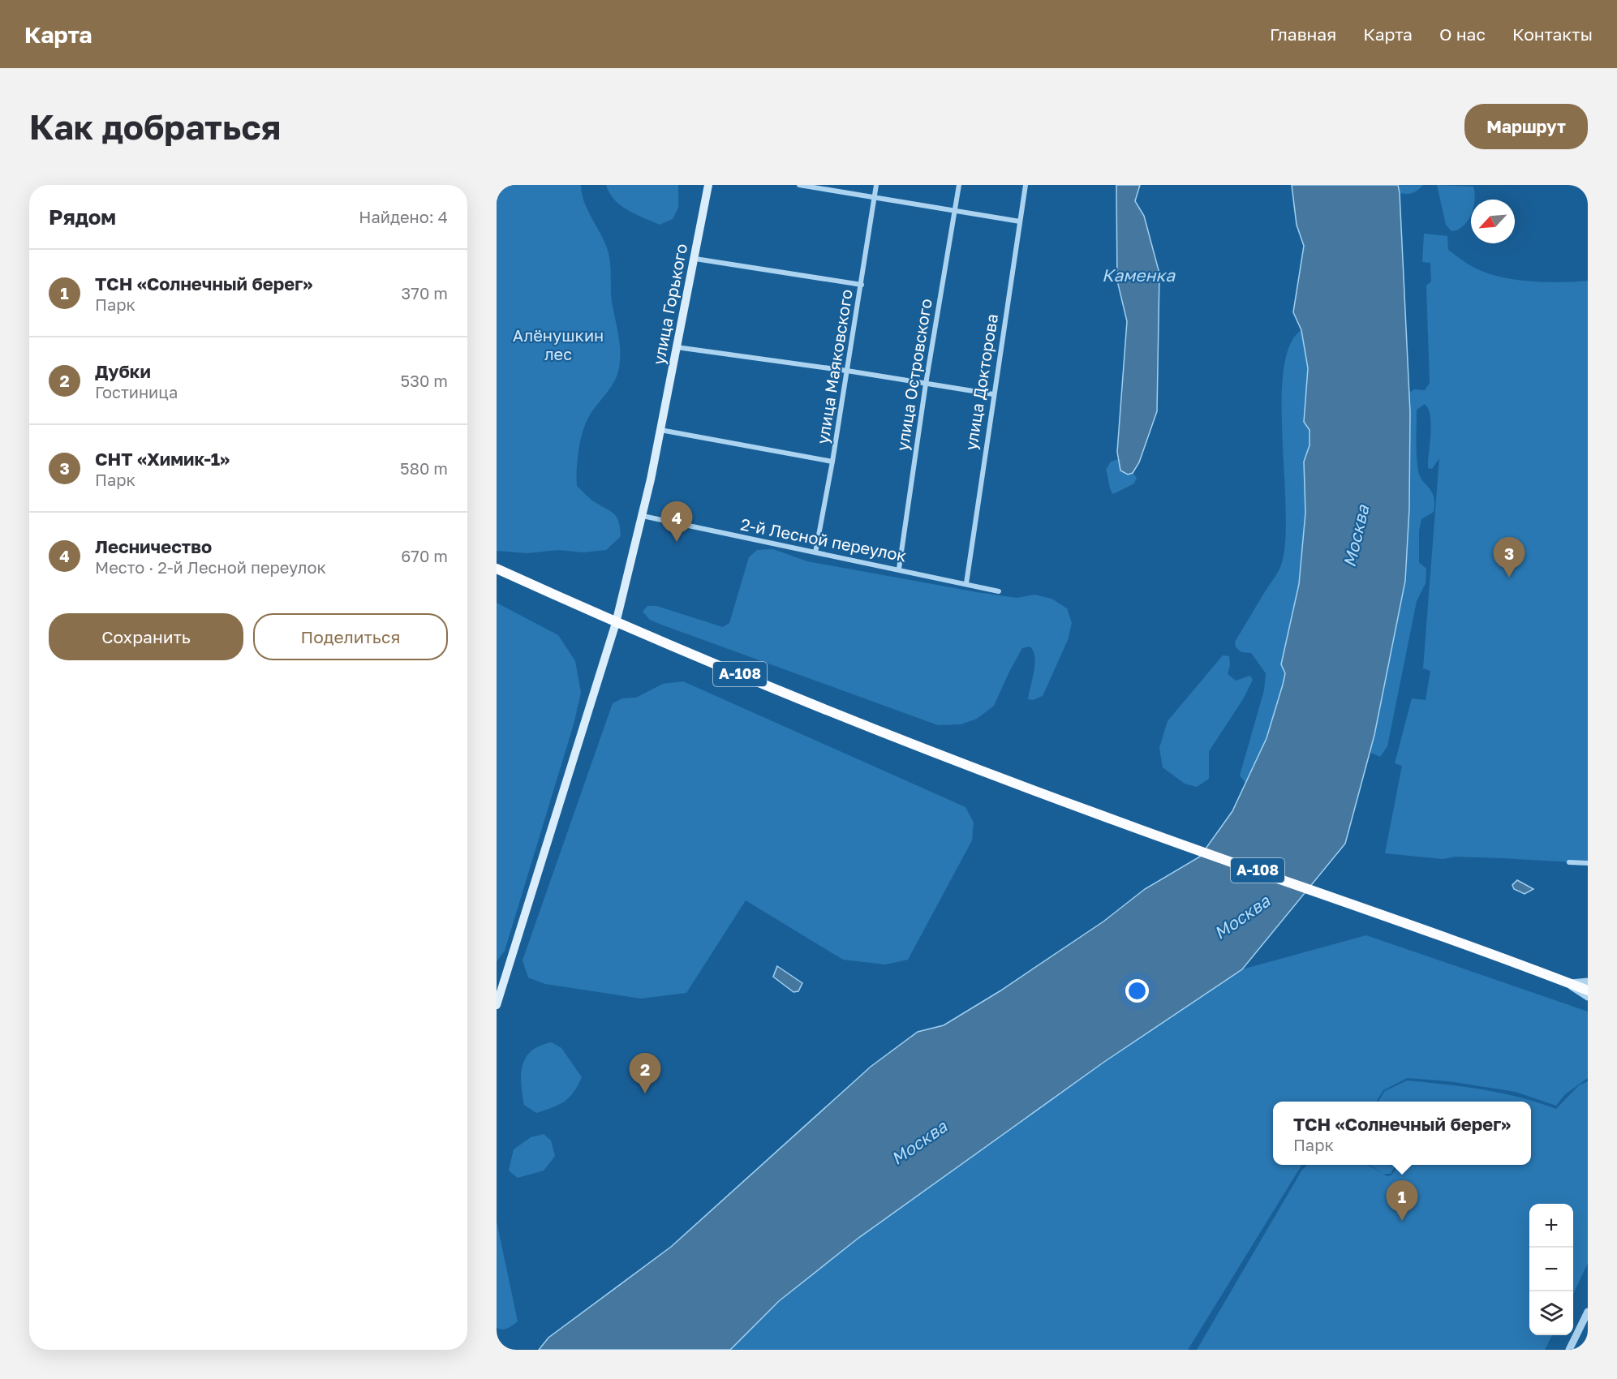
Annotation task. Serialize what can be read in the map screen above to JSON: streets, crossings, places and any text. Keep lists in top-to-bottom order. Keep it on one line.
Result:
{"streets":{"highway":["А-108"],"main road":["улица Горького"],"street":["улица Маяковского","улица Островского","улица Докторова","2-й Лесной переулок"]},"crossings":[["улица Горького","2-й Лесной переулок"],["улица Горького","А-108"],["улица Маяковского","2-й Лесной переулок"],["улица Островского","2-й Лесной переулок"],["улица Докторова","2-й Лесной переулок"]],"water":["Каменка","Москва"],"parks":["Алёнушкин лес"],"north":"bottom left","page":{"header":"Карта","nav":["Главная","Карта","О нас","Контакты"],"buttons":["Маршрут",["Сохранить","Поделиться"]],"title":"Как добраться","heading":["Рядом","Найдено: 4"],"list":[{"mark":"1","name":"ТСН «Солнечный берег»","note":"Парк","value":"370 m"},{"mark":"2","name":"Дубки","note":"Гостиница","value":"530 m"},{"mark":"3","name":"СНТ «Химик-1»","note":"Парк","value":"580 m"},{"mark":"4","name":"Лесничество","note":"Место · 2-й Лесной переулок","value":"670 m"}],"pins":["4","3","2","1"],"popup":["ТСН «Солнечный берег»","Парк"],"map_buttons":["+","−"]}}
